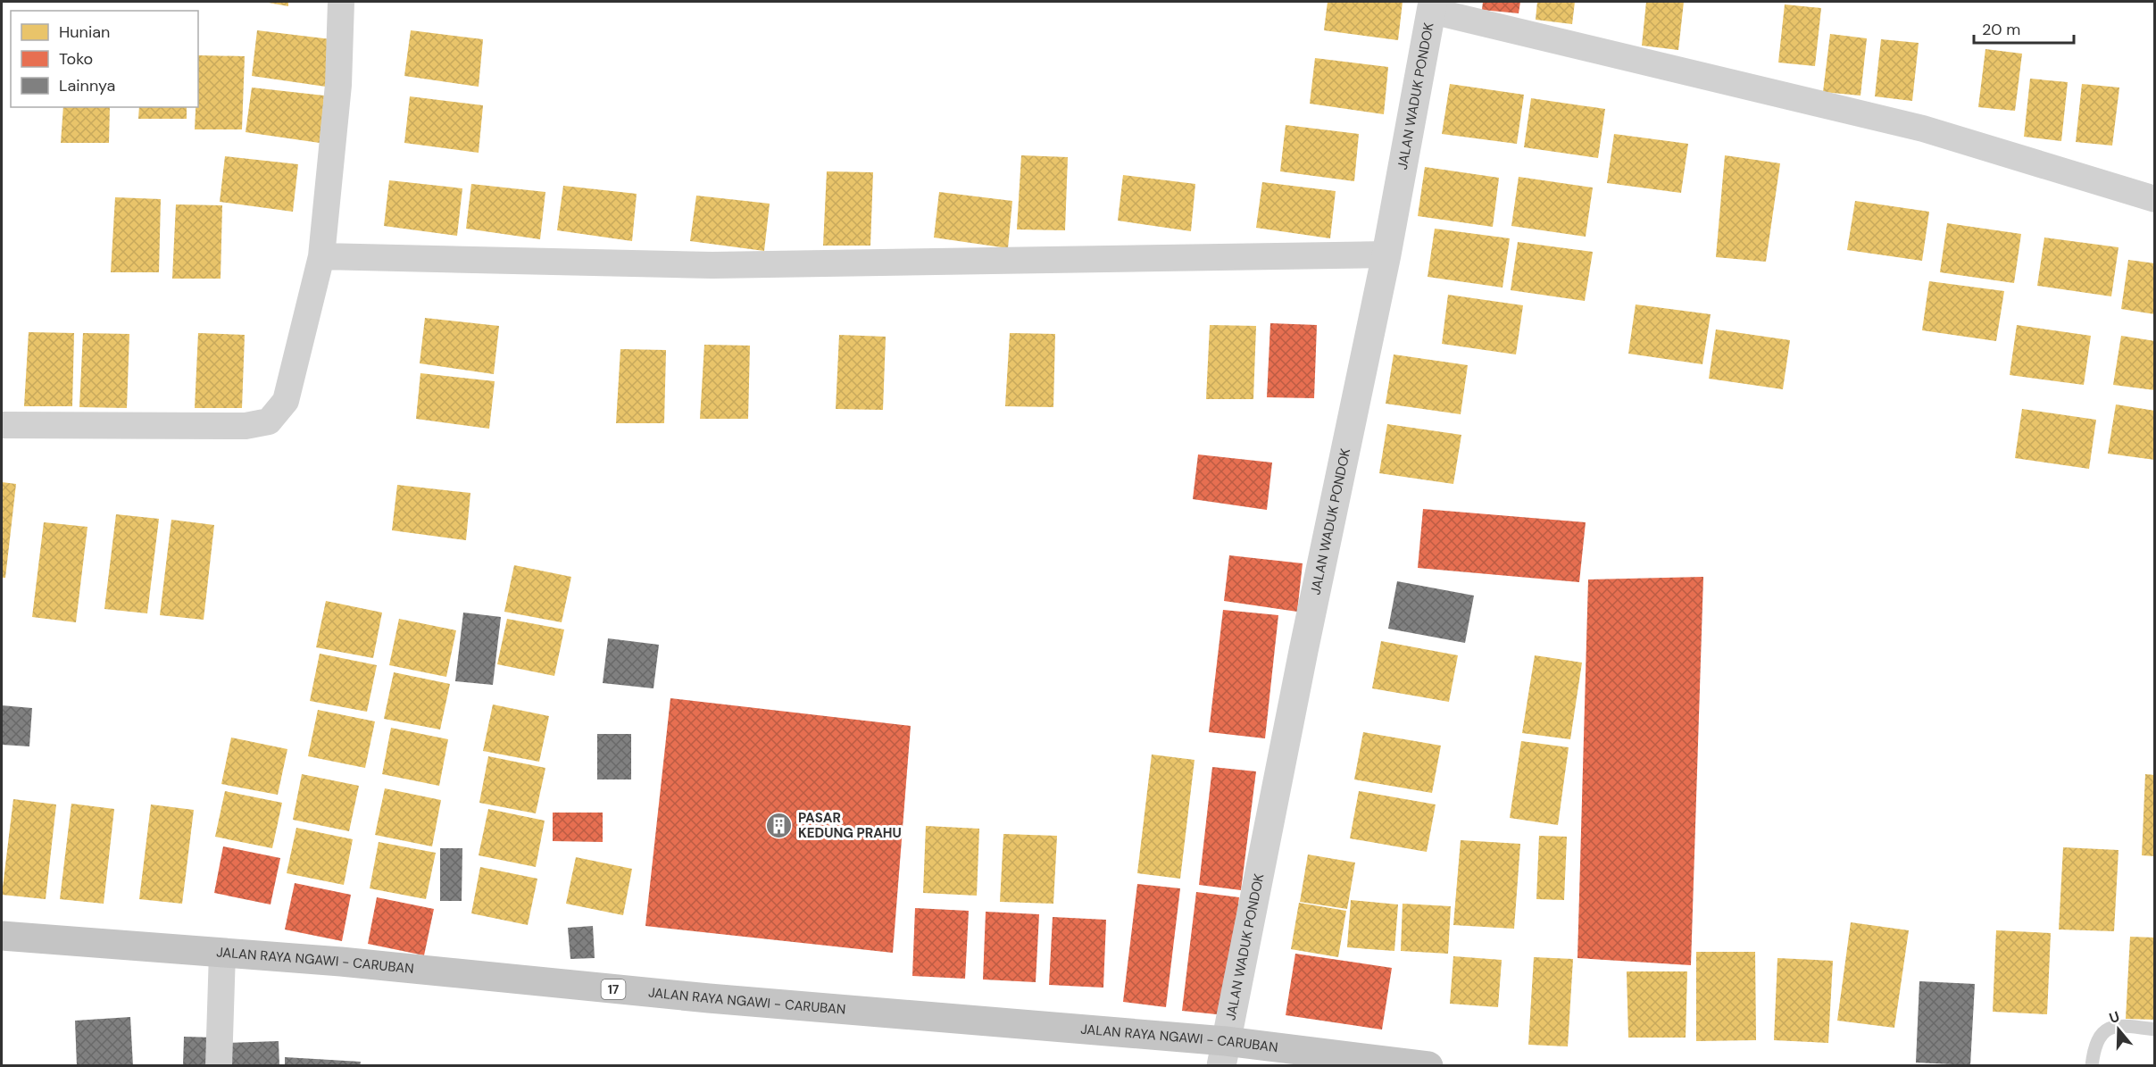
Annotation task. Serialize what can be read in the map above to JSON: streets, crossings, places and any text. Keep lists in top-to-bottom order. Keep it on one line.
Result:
{"streets":{"highway":["JALAN RAYA NGAWI - CARUBAN","17"],"street":["JALAN WADUK PONDOK"]},"crossings":[["JALAN WADUK PONDOK","JALAN RAYA NGAWI - CARUBAN"]],"places":{"building":["PASAR KEDUNG PRAHU"]},"legend":["Hunian","Toko","Lainnya"],"scale_bar":"20 m","north":"top"}
